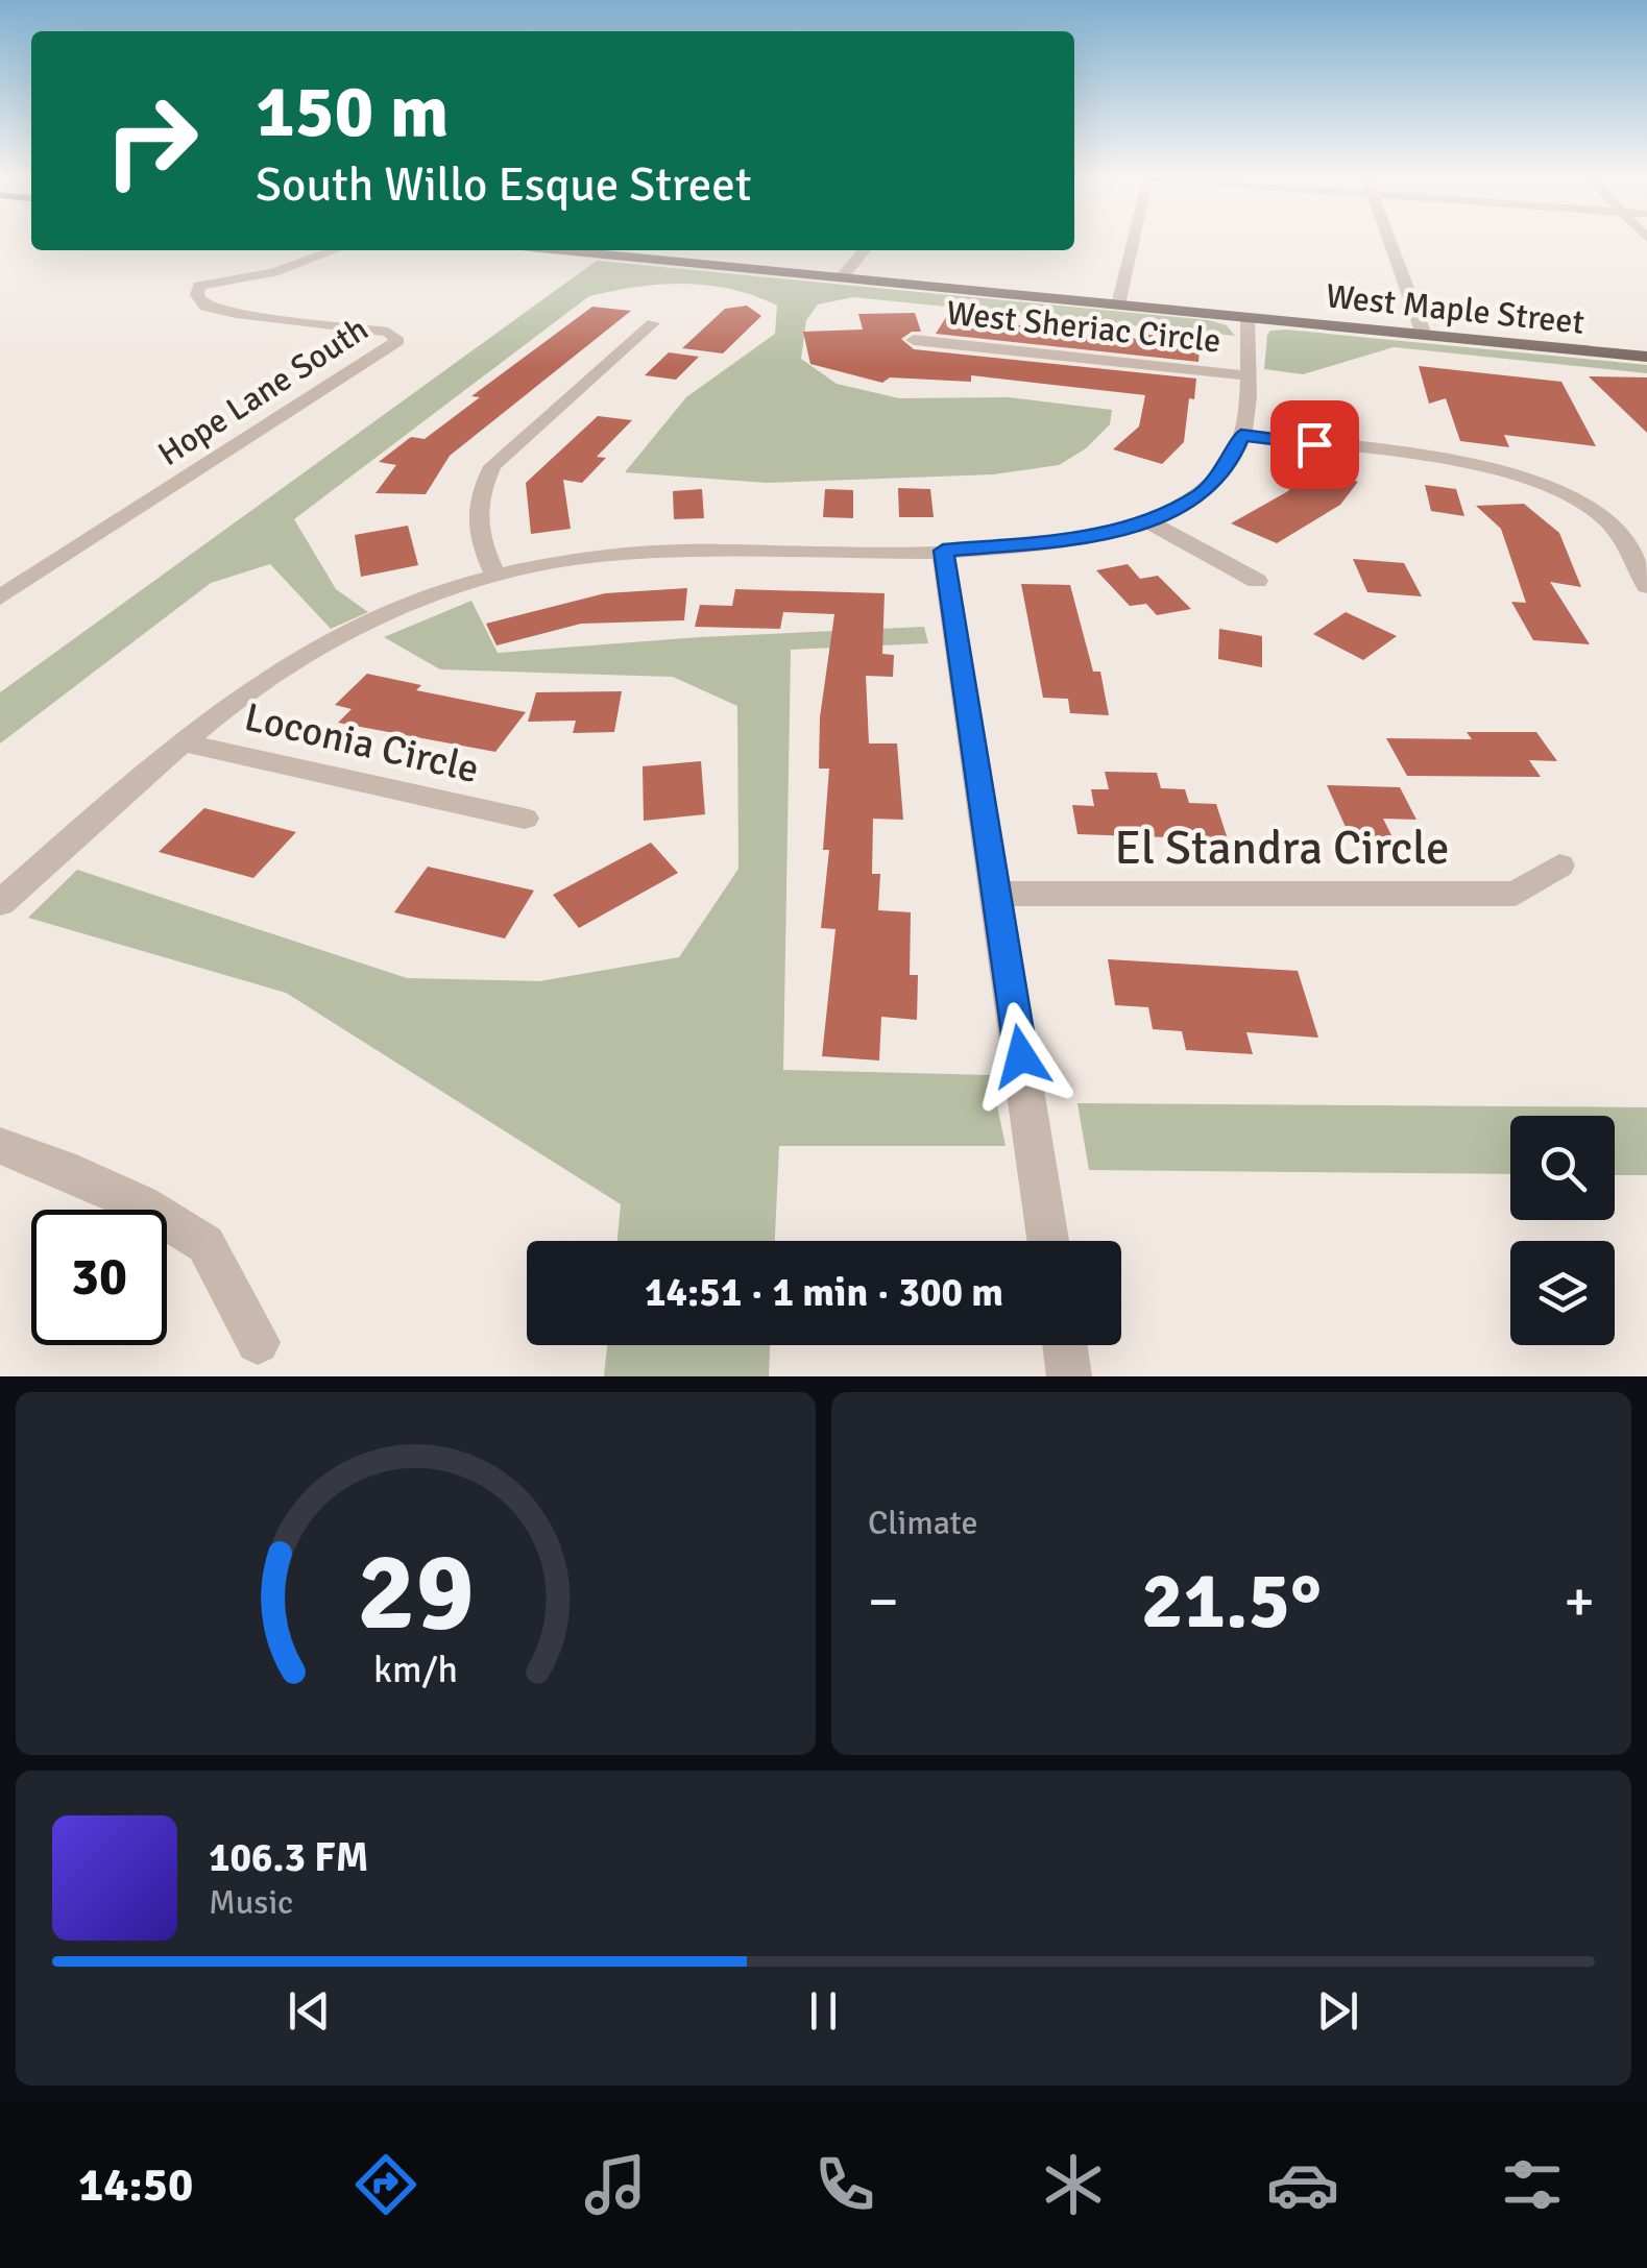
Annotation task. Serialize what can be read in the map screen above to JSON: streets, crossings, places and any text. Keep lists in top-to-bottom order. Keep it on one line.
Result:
{"streets":{"main road":["West Maple Street"],"street":["West Sheriac Circle","Hope Lane South","Loconia Circle","El Standra Circle"]},"page":{"turn":["150 m","South Willo Esque Street"],"limit":"30","trip":"14:51 · 1 min · 300 m","tile":"Climate","heat":["−","21.5°","+"],"song":["106.3 FM","Music"],"tabs":"14:50","gauge":["29","km/h"]}}
